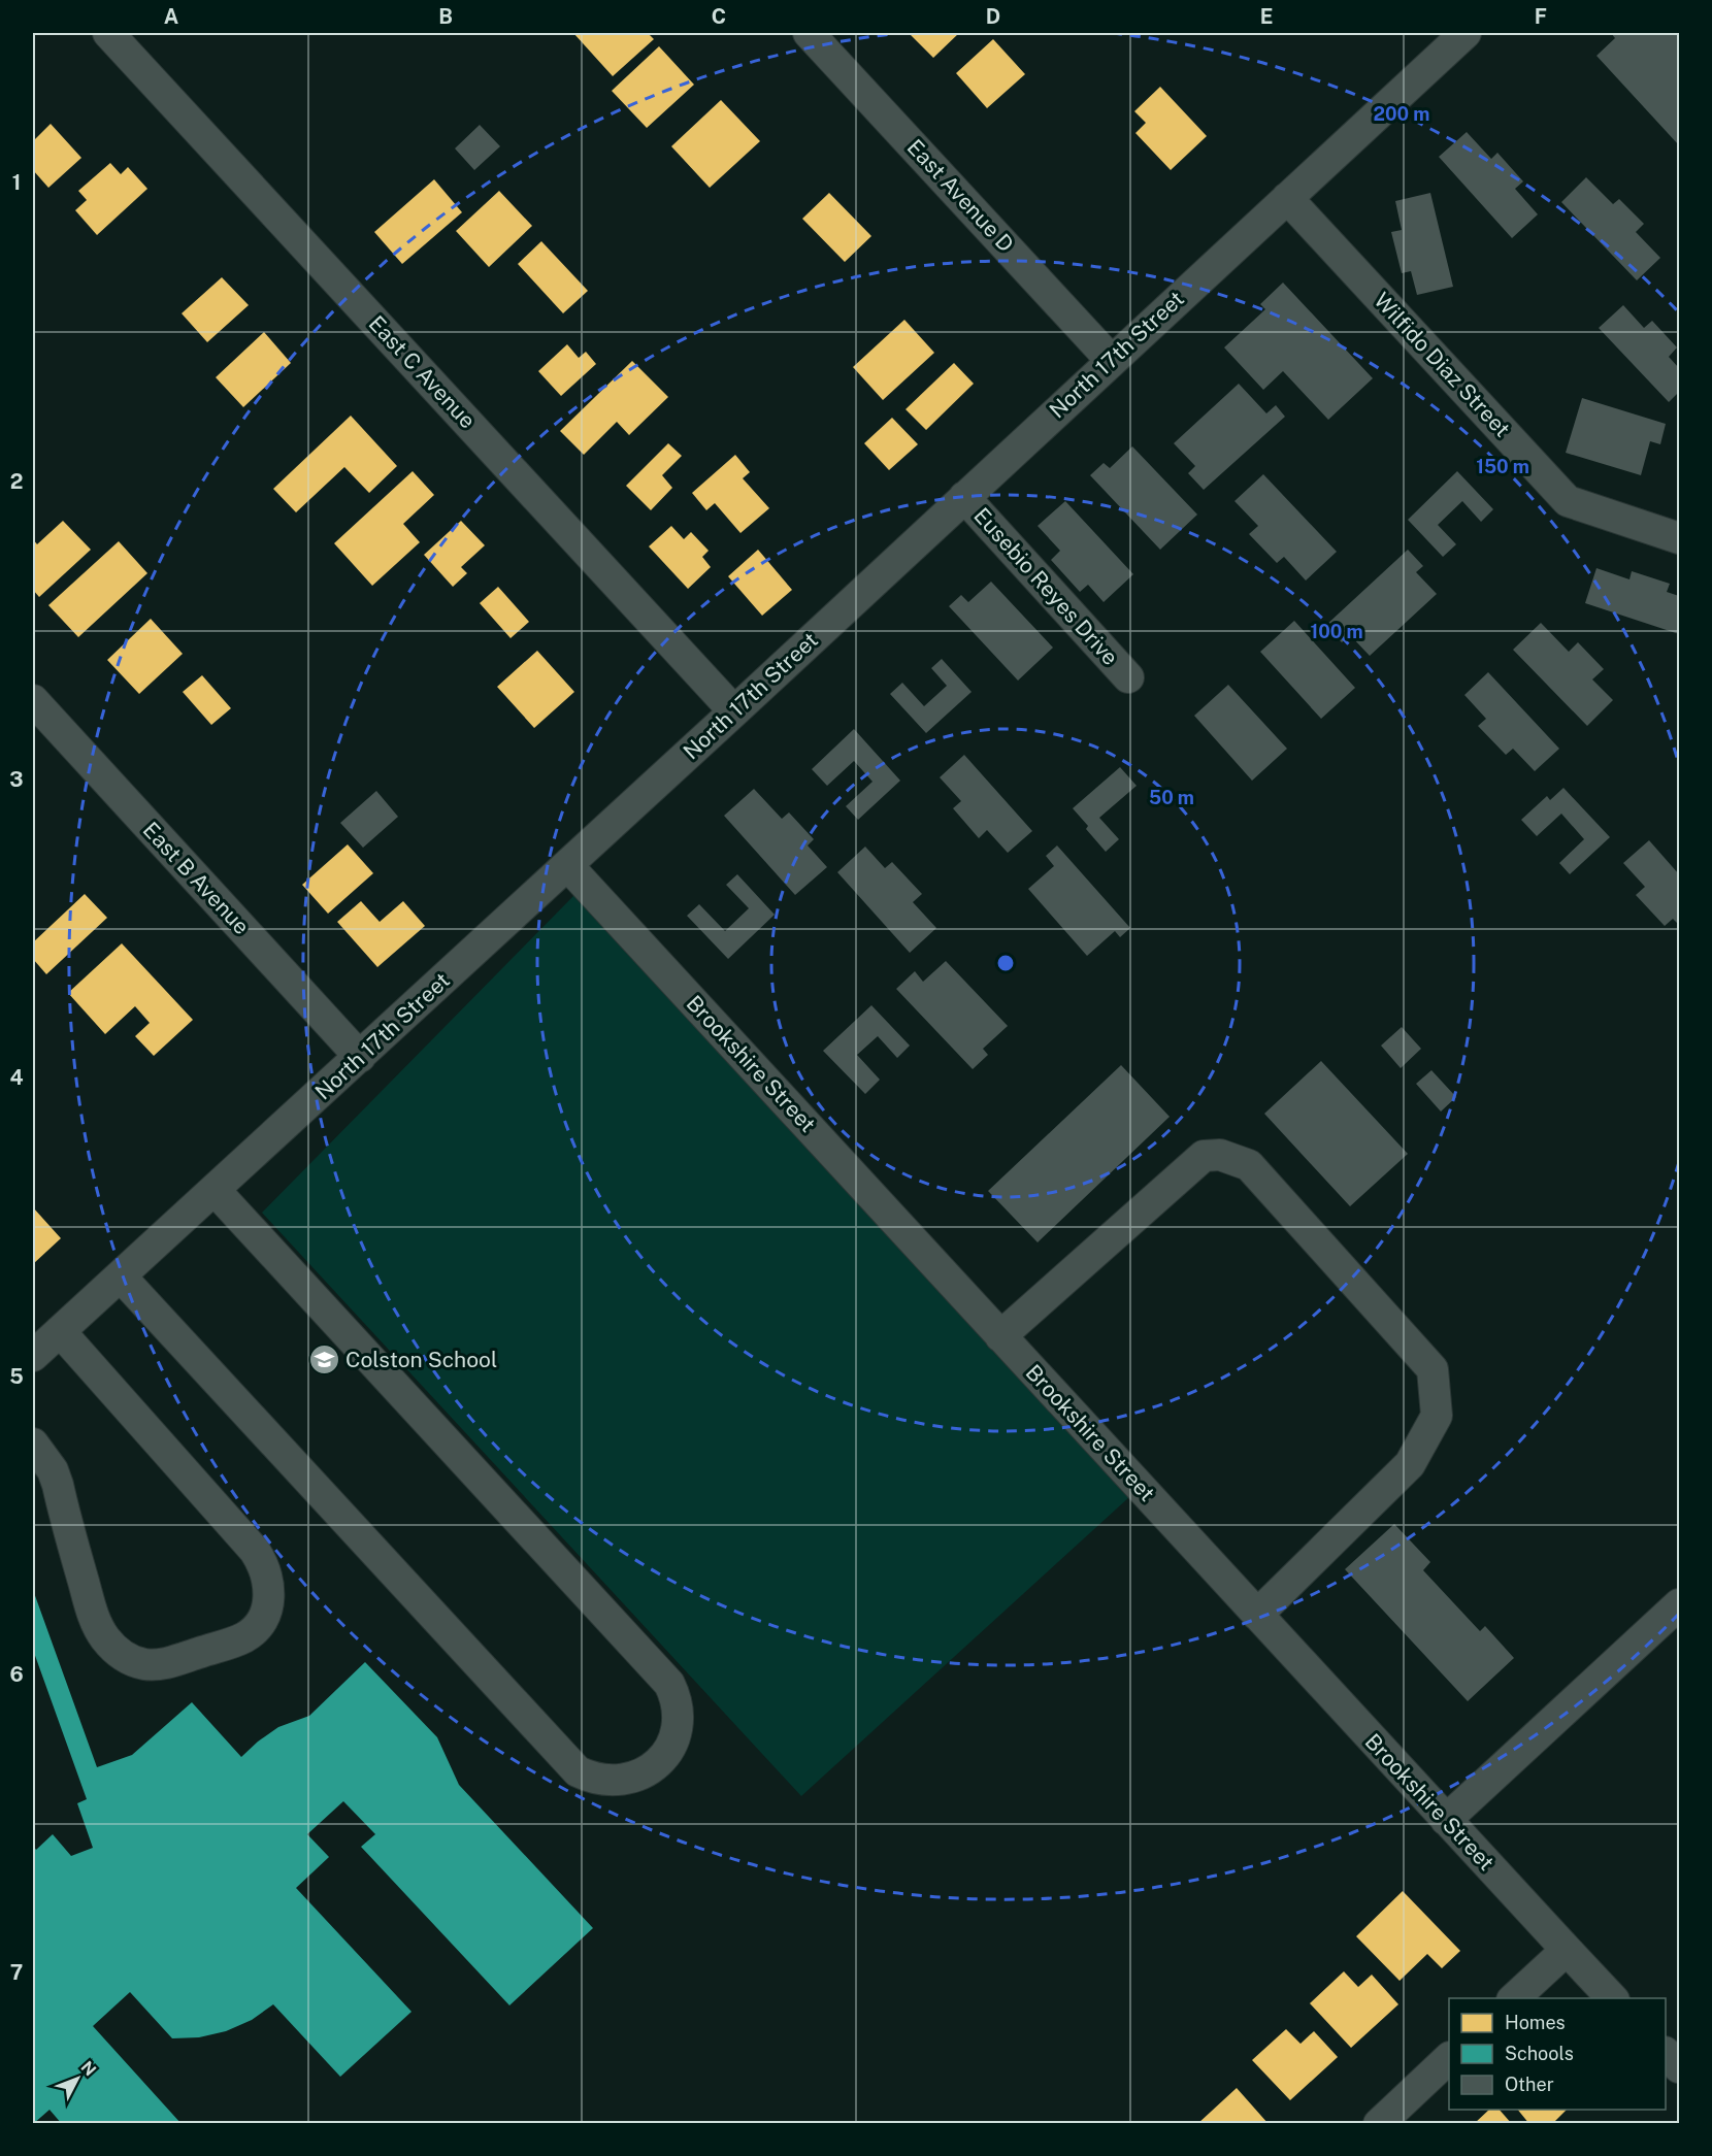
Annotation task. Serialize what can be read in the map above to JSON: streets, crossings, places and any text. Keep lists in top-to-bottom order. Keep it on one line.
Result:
{"streets":{"street":["East Avenue D","North 17th Street","Wilfido Diaz Street","East C Avenue","Eusebio Reyes Drive","East B Avenue","Brookshire Street"]},"crossings":[["East Avenue D","North 17th Street"],["North 17th Street","Wilfido Diaz Street"],["North 17th Street","East C Avenue"],["North 17th Street","Eusebio Reyes Drive"],["North 17th Street","East B Avenue"],["North 17th Street","Brookshire Street"]],"places":{"school or university":["Colston School"]},"legend":["Homes","Schools","Other"],"north":"top right","grid":{"columns":["A","B","C","D","E","F"],"rows":["1","2","3","4","5","6","7"]},"rings":["200 m","150 m","100 m","50 m"]}
